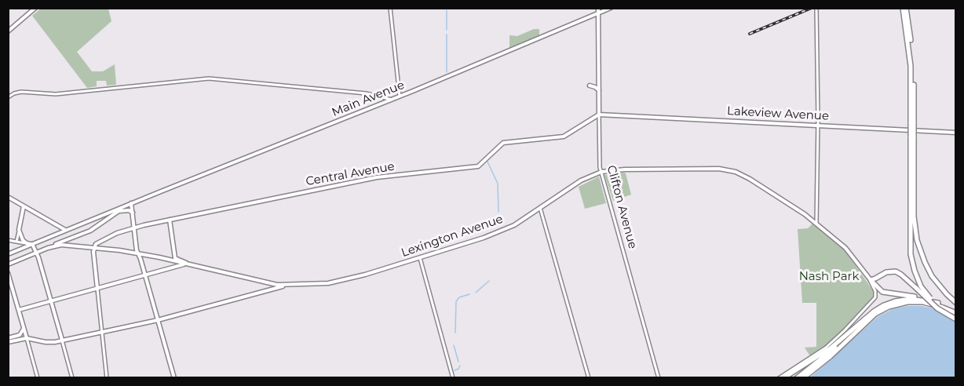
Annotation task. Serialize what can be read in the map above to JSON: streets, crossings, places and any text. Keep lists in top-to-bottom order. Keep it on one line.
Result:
{"streets":{"main road":["Main Avenue","Lakeview Avenue","Central Avenue","Clifton Avenue","Lexington Avenue"]},"crossings":[["Main Avenue","Clifton Avenue"],["Main Avenue","Lexington Avenue"],["Lakeview Avenue","Central Avenue"],["Lakeview Avenue","Clifton Avenue"],["Central Avenue","Clifton Avenue"],["Central Avenue","Lexington Avenue"],["Clifton Avenue","Lexington Avenue"]],"parks":["Nash Park"]}
